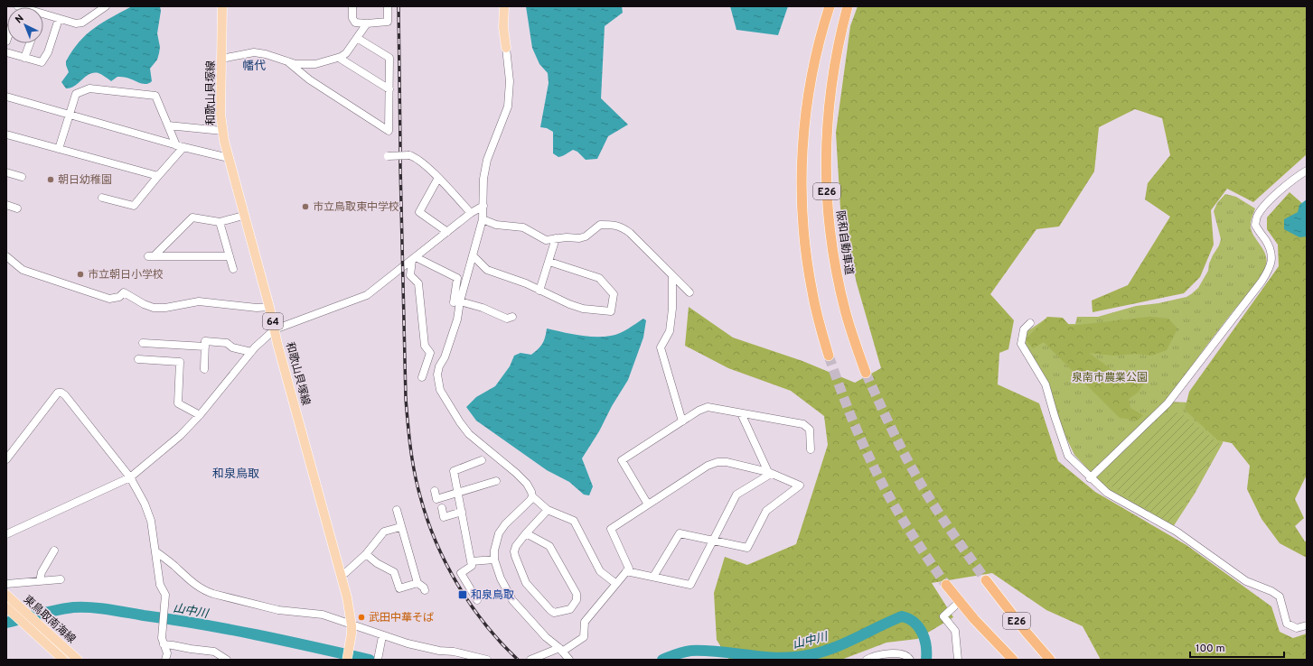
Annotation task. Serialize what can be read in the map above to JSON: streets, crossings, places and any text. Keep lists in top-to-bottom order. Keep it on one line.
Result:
{"streets":{"highway":["E26","阪和自動車道"],"main road":["和歌山貝塚線","64","東鳥取南海線"]},"districts":["幡代","和泉鳥取"],"water":["山中川"],"parks":["泉南市農業公園"],"places":{"other":["朝日幼稚園","市立鳥取東中学校","市立朝日小学校","武田中華そば"],"transit":["和泉鳥取"]},"scale_bar":"100 m","north":"top left"}
